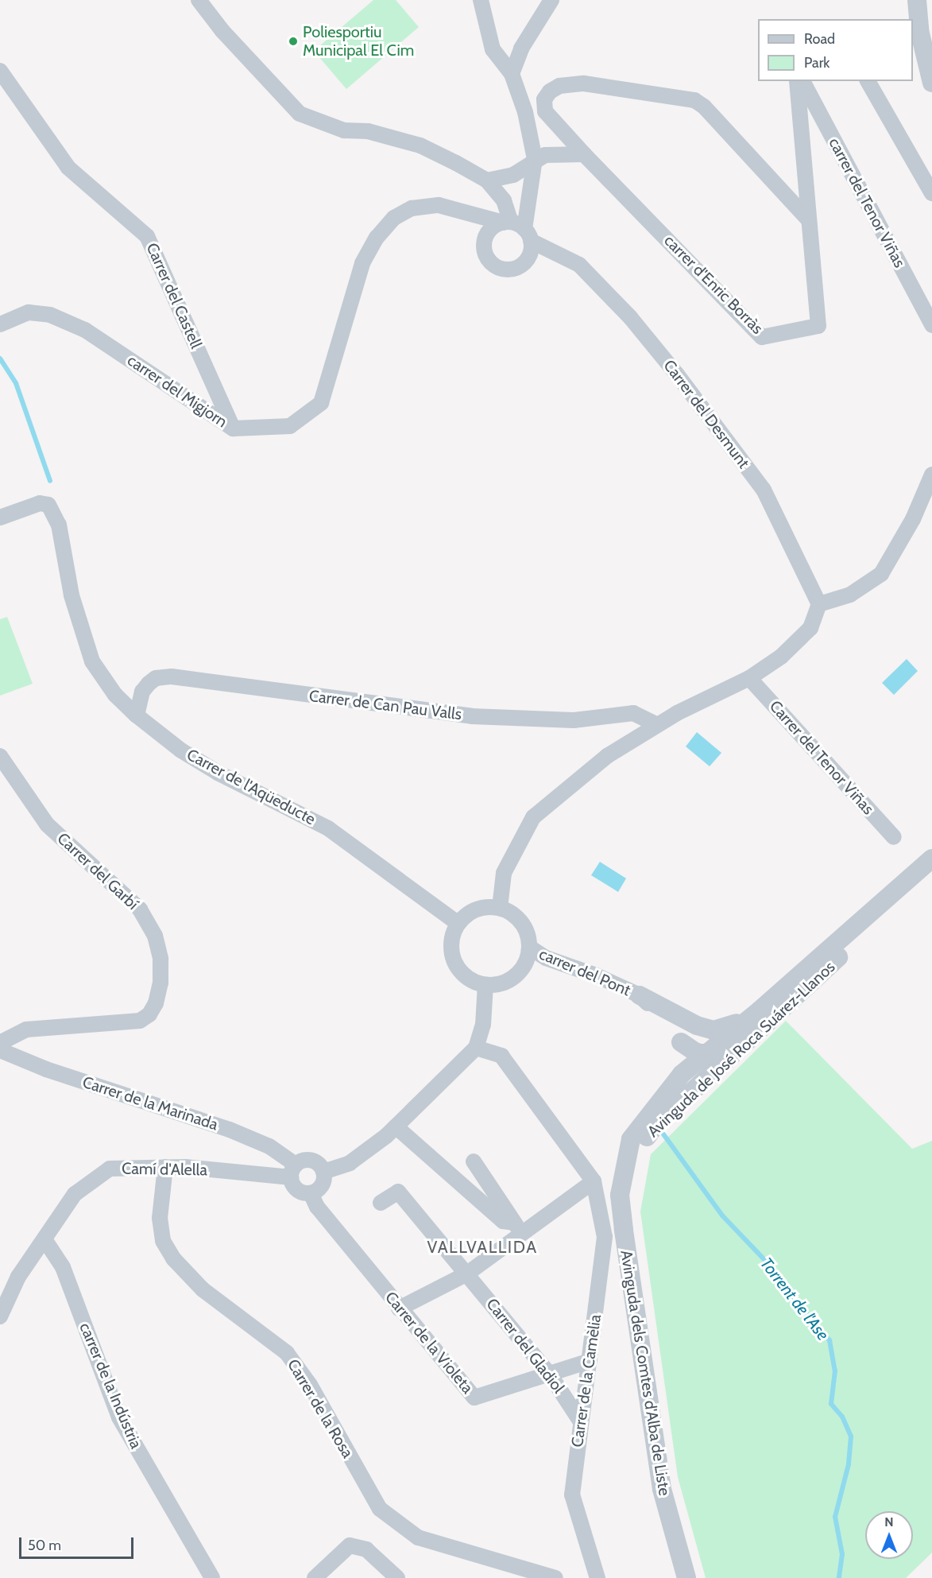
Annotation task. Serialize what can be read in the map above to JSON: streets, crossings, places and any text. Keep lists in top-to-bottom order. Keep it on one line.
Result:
{"streets":{"street":["carrer del Tenor Viñas","carrer d'Enric Borràs","Carrer del Castell","carrer del Migjorn","Carrer del Desmunt","Carrer de Can Pau Valls","Carrer del Tenor Viñas","Carrer de l'Aqüeducte","Carrer del Garbí","carrer del Pont","Avinguda de José Roca Suárez-Llanos","Carrer de la Marinada","Camí d'Alella","Carrer de la Violeta","Carrer del Gladiol","Avinguda dels Comtes d'Alba de Liste","Carrer de la Camèlia","carrer de la Indústria","Carrer de la Rosa"]},"crossings":[["Carrer del Castell","carrer del Migjorn"],["Carrer de Can Pau Valls","Carrer de l'Aqüeducte"],["Carrer de l'Aqüeducte","carrer del Pont"],["Avinguda de José Roca Suárez-Llanos","Avinguda dels Comtes d'Alba de Liste"],["Carrer de la Marinada","Camí d'Alella"],["Carrer de la Marinada","Carrer de la Violeta"],["Camí d'Alella","Carrer de la Violeta"],["Camí d'Alella","carrer de la Indústria"],["Camí d'Alella","Carrer de la Rosa"],["Carrer de la Violeta","Carrer del Gladiol"],["Carrer de la Violeta","Carrer de la Camèlia"],["Carrer del Gladiol","Carrer de la Camèlia"]],"districts":["VALLVALLIDA"],"water":["Torrent de l'Ase"],"places":["Poliesportiu Municipal El Cim"],"legend":["Road","Park"],"scale_bar":"50 m","north":"top"}
